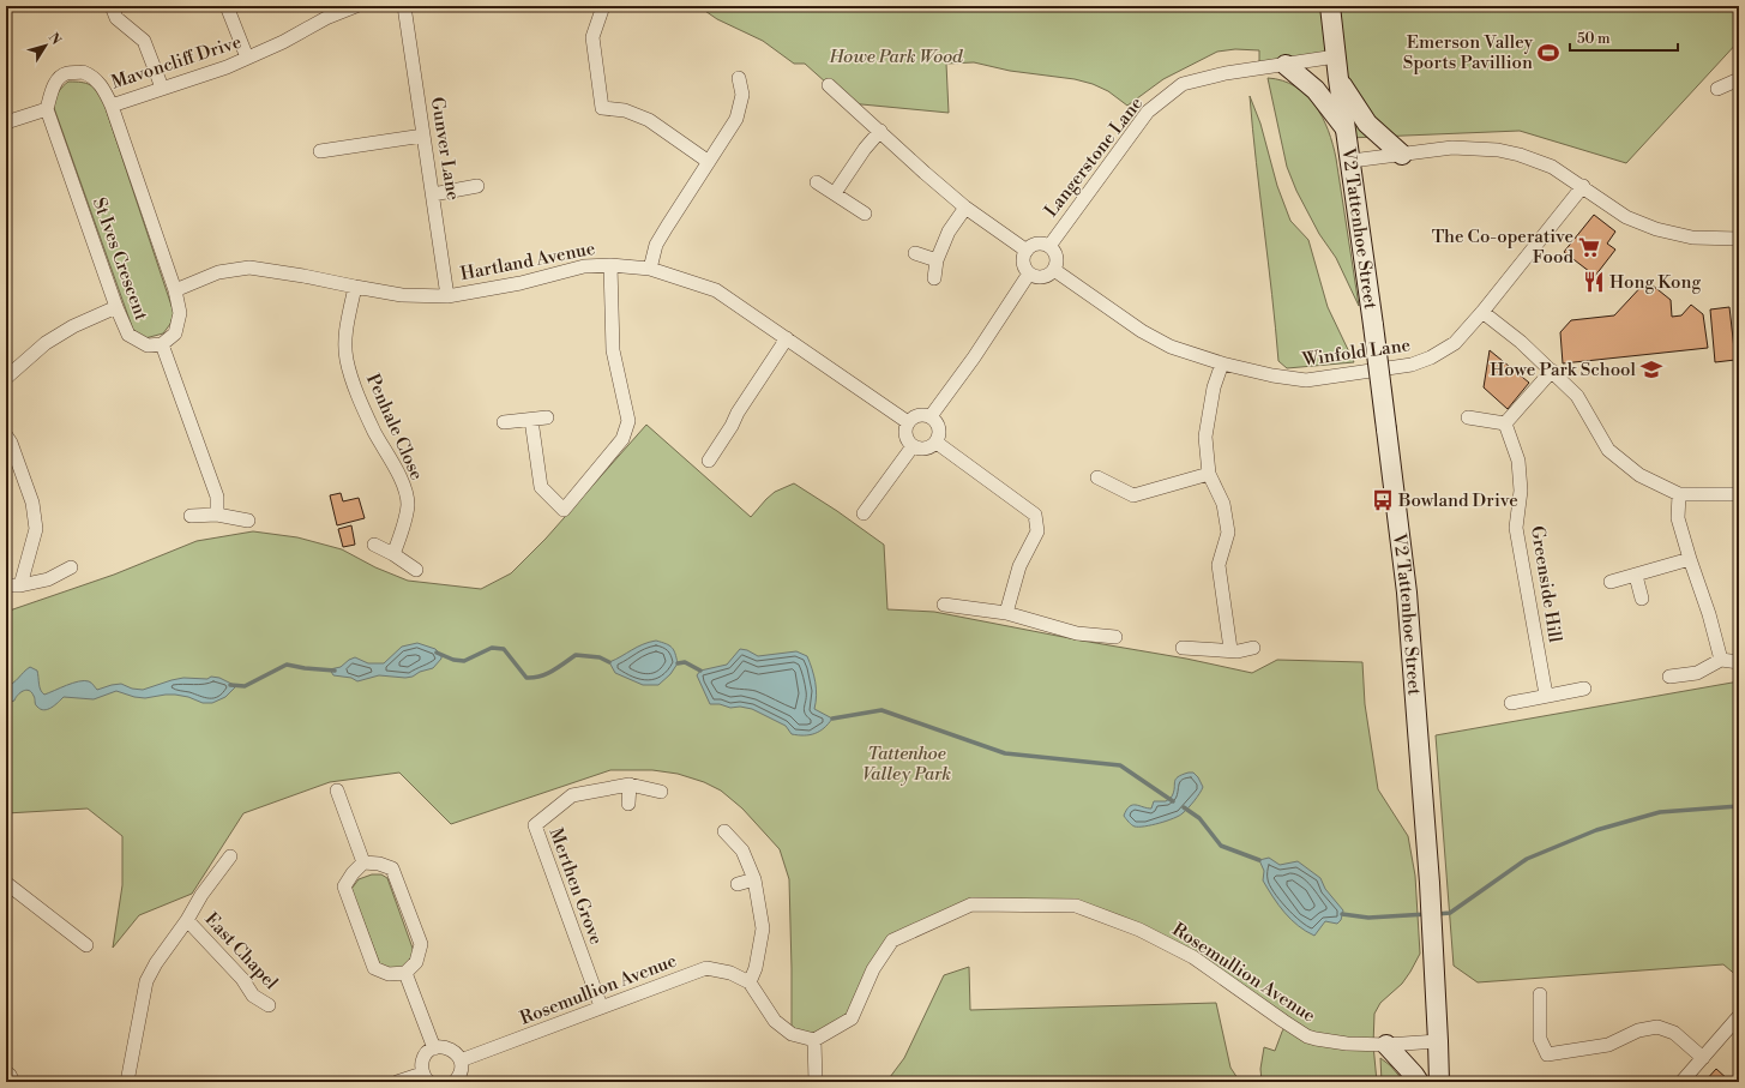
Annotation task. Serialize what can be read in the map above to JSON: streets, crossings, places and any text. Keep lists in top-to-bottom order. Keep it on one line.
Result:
{"streets":{"street":["Mavoncliff Drive","Gunver Lane","Langerstone Lane","V2 Tattenhoe Street","St Ives Crescent","Hartland Avenue","Winfold Lane","Penhale Close","Greenside Hill","Merthen Grove","East Chapel","Rosemullion Avenue"]},"crossings":[["Mavoncliff Drive","St Ives Crescent"],["Gunver Lane","Hartland Avenue"],["Langerstone Lane","V2 Tattenhoe Street"],["Langerstone Lane","Winfold Lane"],["V2 Tattenhoe Street","Rosemullion Avenue"],["St Ives Crescent","Hartland Avenue"],["Hartland Avenue","Penhale Close"],["Merthen Grove","Rosemullion Avenue"]],"parks":["Howe Park Wood","Tattenhoe Valley Park"],"places":{"sports":["Emerson Valley Sports Pavillion"],"supermarket":["The Co-operative Food"],"restaurant":["Hong Kong"],"school or university":["Howe Park School"],"bus stop":["Bowland Drive"]},"scale_bar":"50 m","north":"top right"}
